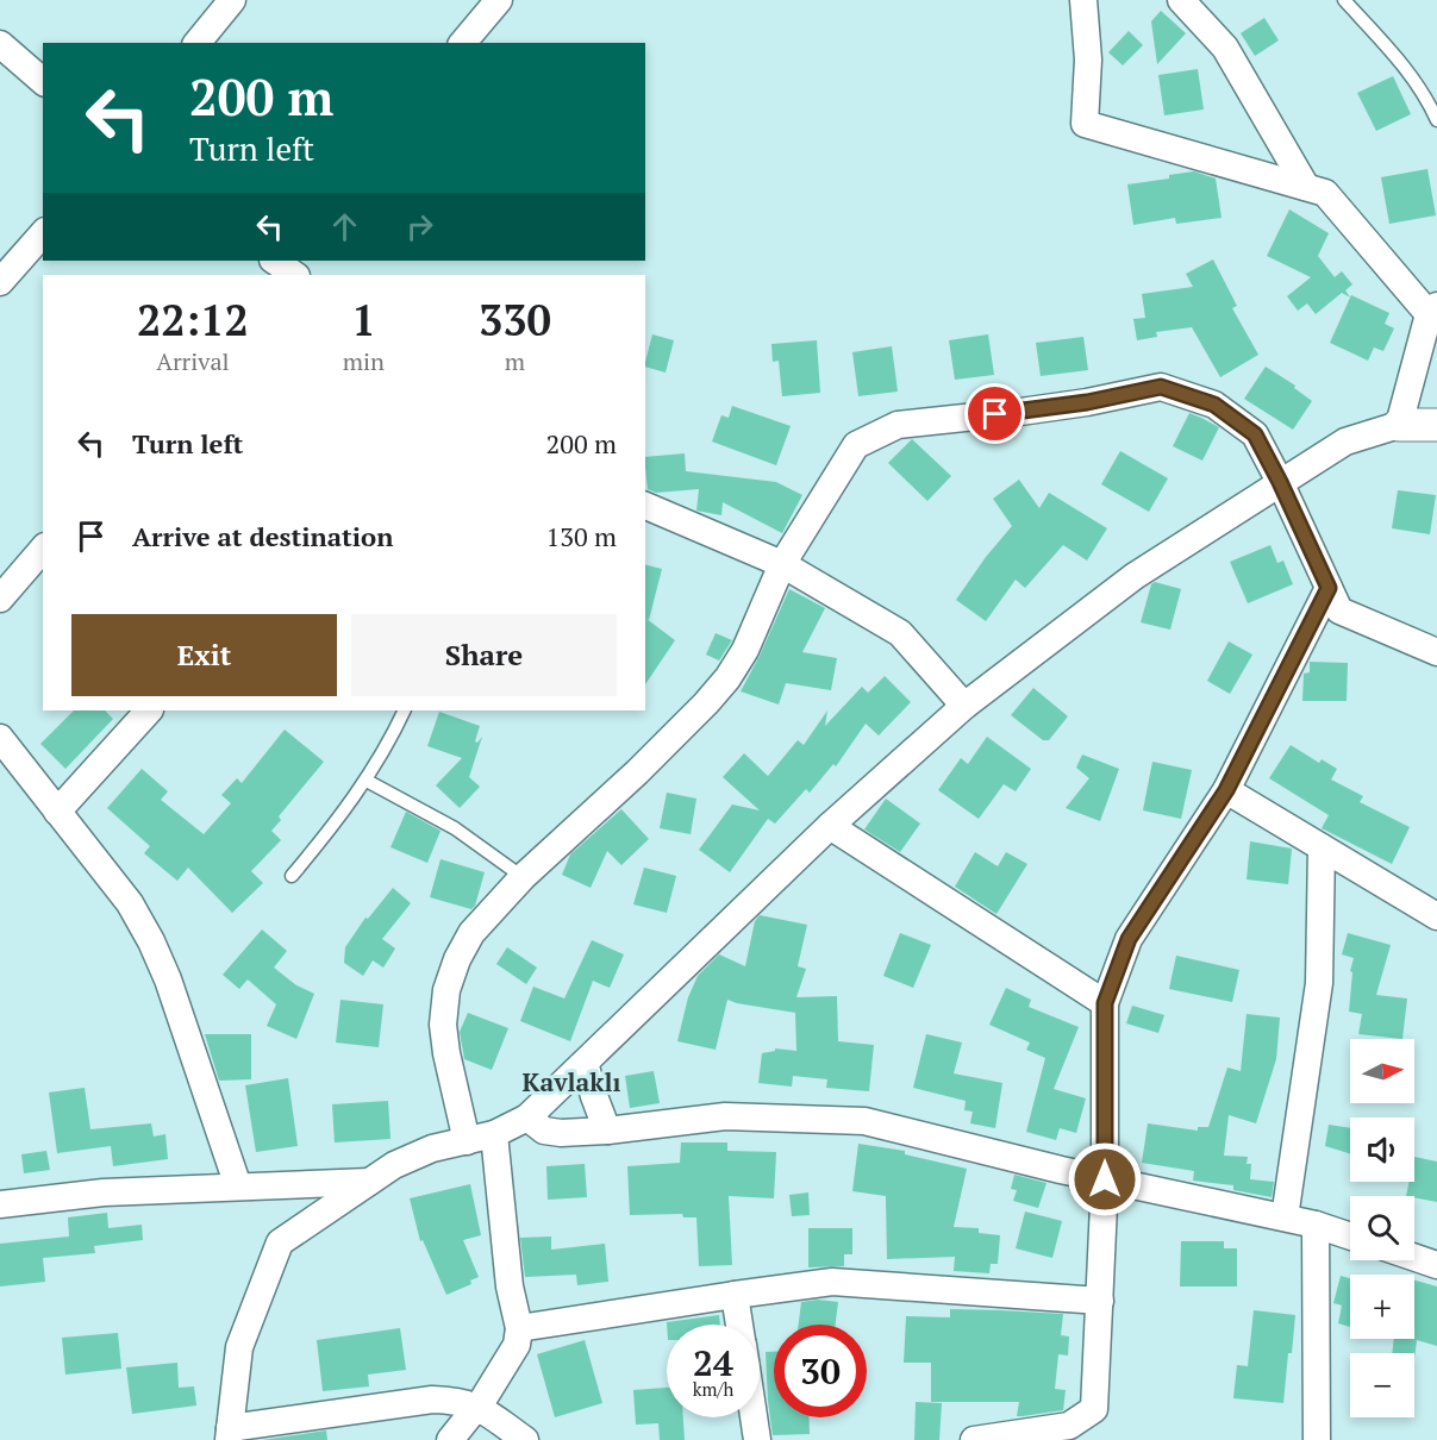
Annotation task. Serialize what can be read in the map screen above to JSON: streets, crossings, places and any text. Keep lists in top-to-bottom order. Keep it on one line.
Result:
{"districts":["Kavlaklı"],"north":"right","page":{"turn":["200 m","Turn left"],"eta":["22:12","Arrival","1","min","330","m"],"list":[{"name":"Turn left","value":"200 m"},{"name":"Arrive at destination","value":"130 m"}],"buttons":["Exit","Share"],"map_buttons":["+","−"],"speed":"24 km/h","limit":"30"}}
